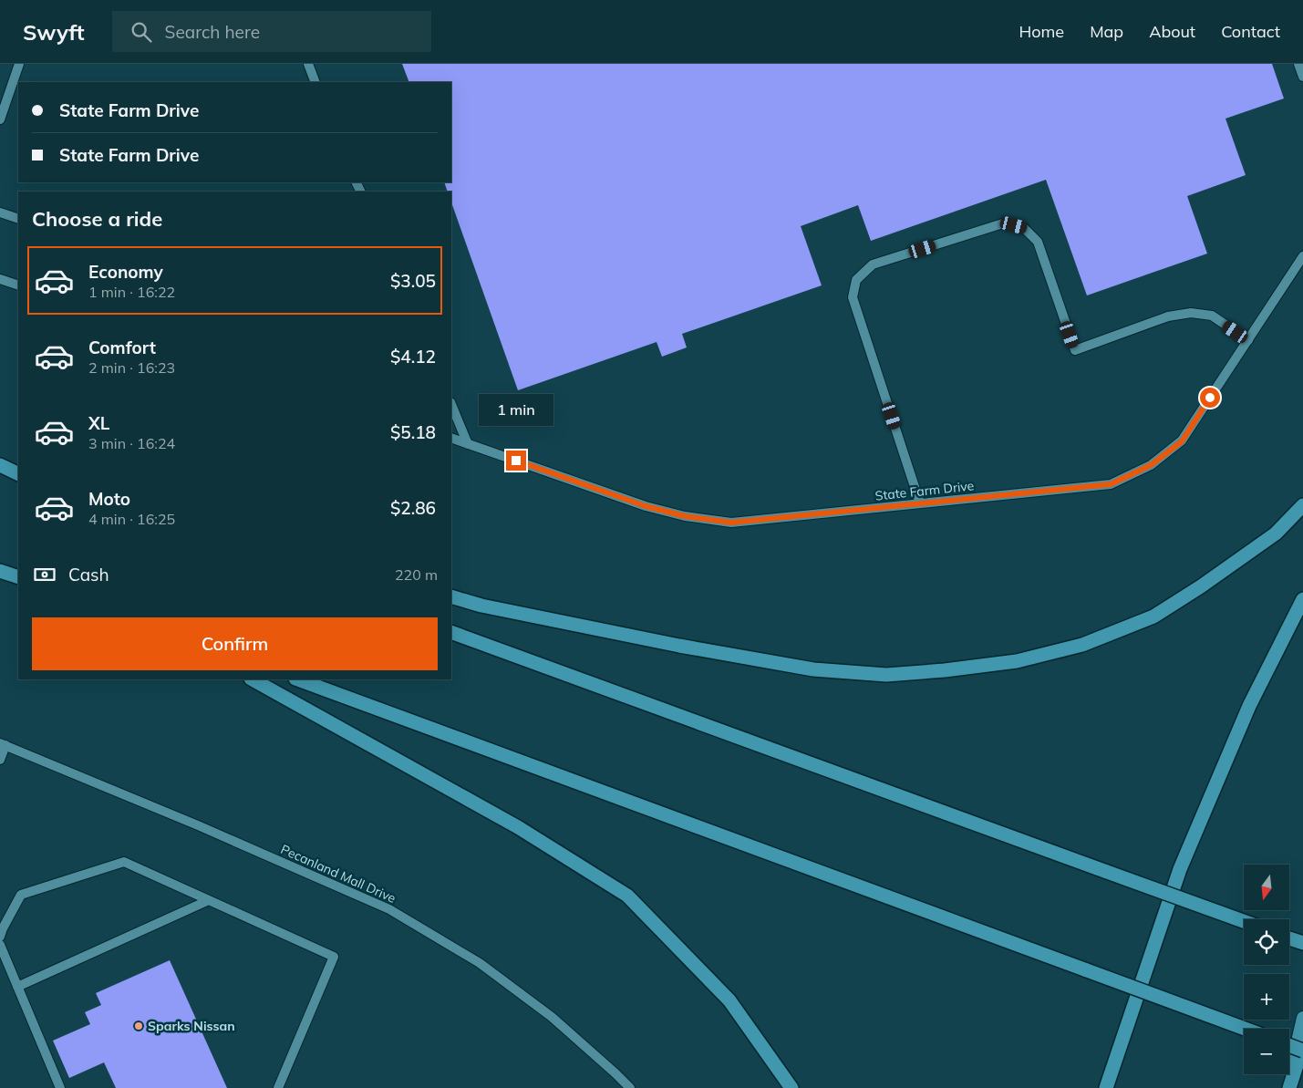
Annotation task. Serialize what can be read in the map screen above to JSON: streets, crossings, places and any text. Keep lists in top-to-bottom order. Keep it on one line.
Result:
{"streets":{"street":["State Farm Drive","Pecanland Mall Drive"]},"places":["Sparks Nissan"],"north":"bottom","page":{"header":"Swyft","search":"Search here","nav":["Home","Map","About","Contact"],"banner":["State Farm Drive","State Farm Drive"],"heading":"Choose a ride","list":[{"name":"Economy","note":"1 min · 16:22","value":"$3.05"},{"name":"Comfort","note":"2 min · 16:23","value":"$4.12"},{"name":"XL","note":"3 min · 16:24","value":"$5.18"},{"name":"Moto","note":"4 min · 16:25","value":"$2.86"}],"bubble":"1 min","pay":["Cash","220 m"],"buttons":"Confirm","map_buttons":["+","−"]}}
